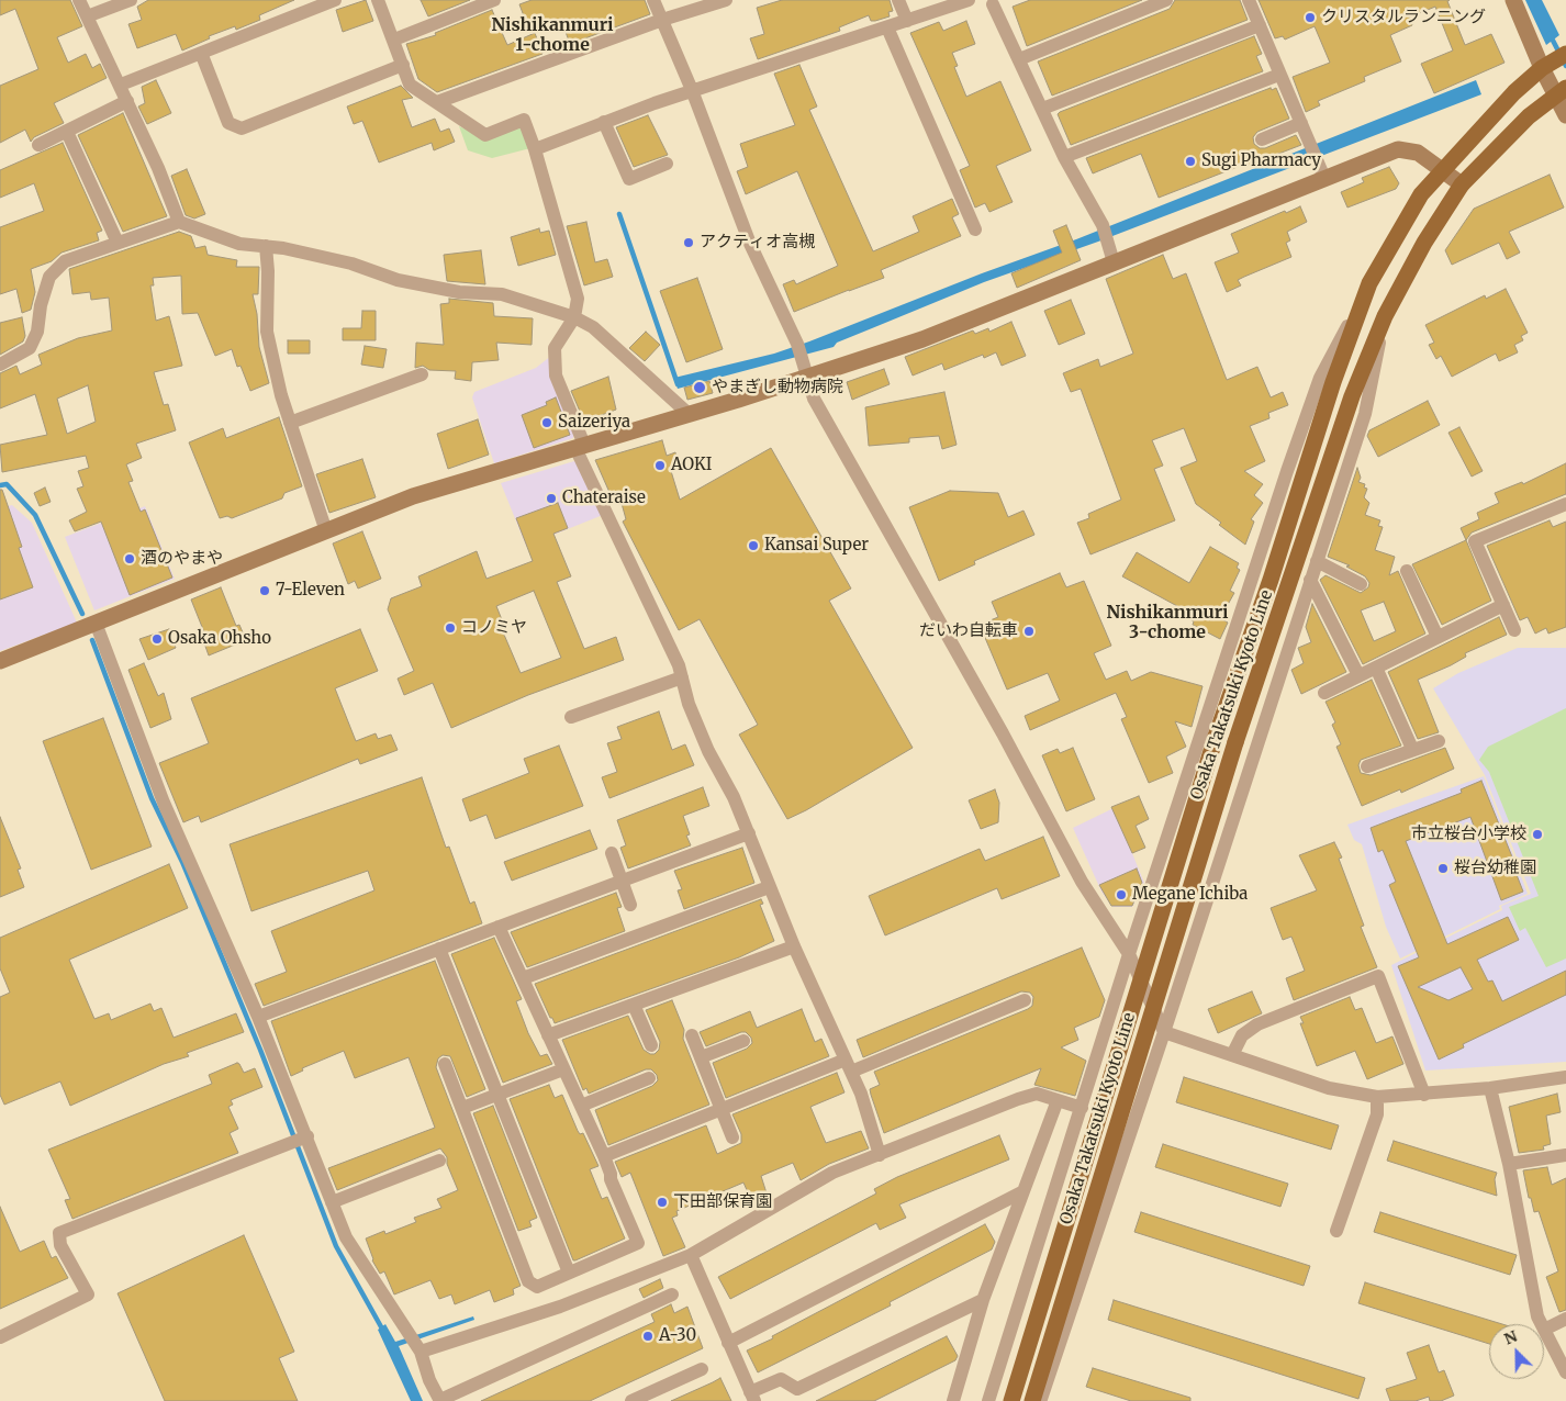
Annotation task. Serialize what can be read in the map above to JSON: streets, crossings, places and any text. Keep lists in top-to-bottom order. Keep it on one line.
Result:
{"streets":{"main road":["Osaka Takatsuki Kyoto Line"]},"districts":["Nishikanmuri 1-chome","Nishikanmuri 3-chome"],"places":["クリスタルランニング","Sugi Pharmacy","アクティオ高槻","やまぎし動物病院","Saizeriya","AOKI","Chateraise","Kansai Super","酒のやまや","7-Eleven","コノミヤ","だいわ自転車","Osaka Ohsho","市立桜台小学校","桜台幼稚園","Megane Ichiba","下田部保育園","A-30"],"north":"top left"}
